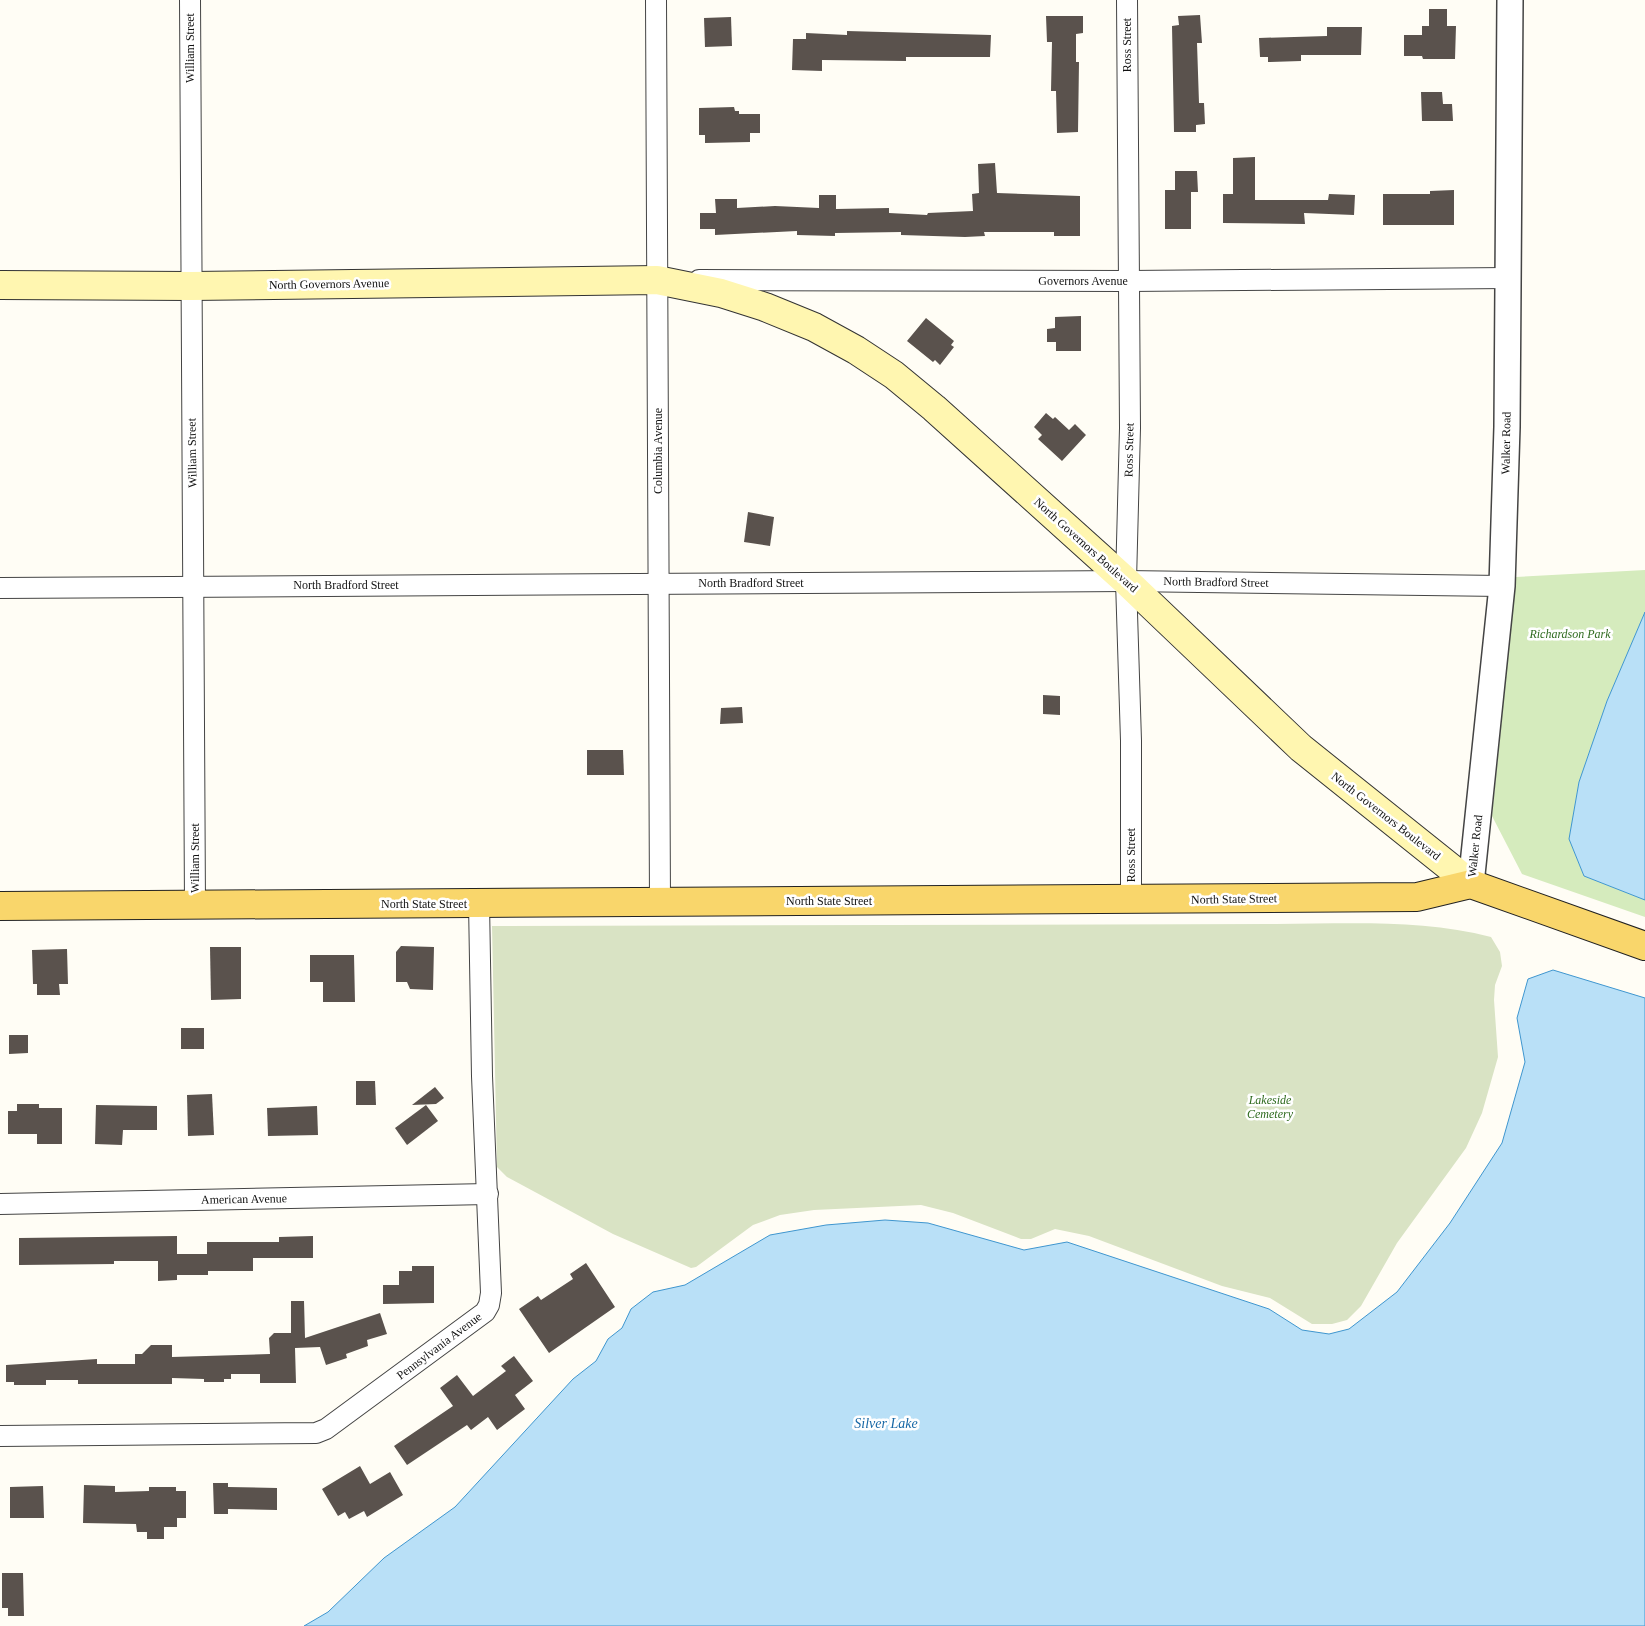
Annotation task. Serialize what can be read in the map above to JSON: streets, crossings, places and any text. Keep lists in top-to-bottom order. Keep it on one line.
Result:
{"streets":{"main road":["North Governors Avenue","North Governors Boulevard","North State Street"],"street":["Ross Street","William Street","Governors Avenue","Walker Road","Columbia Avenue","North Bradford Street","American Avenue","Pennsylvania Avenue"]},"crossings":[["Ross Street","Governors Avenue"],["Ross Street","North Governors Boulevard"],["Ross Street","North Bradford Street"],["Ross Street","North State Street"],["William Street","North Governors Avenue"],["William Street","North Bradford Street"],["William Street","North State Street"],["Governors Avenue","North Governors Avenue"],["Governors Avenue","Walker Road"],["Governors Avenue","Columbia Avenue"],["Governors Avenue","North Governors Boulevard"],["North Governors Avenue","Columbia Avenue"],["North Governors Avenue","North Governors Boulevard"],["Walker Road","North Governors Boulevard"],["Walker Road","North Bradford Street"],["Walker Road","North State Street"],["Columbia Avenue","North Governors Boulevard"],["Columbia Avenue","North Bradford Street"],["Columbia Avenue","North State Street"],["North Governors Boulevard","North Bradford Street"],["North Governors Boulevard","North State Street"],["North State Street","Pennsylvania Avenue"],["American Avenue","Pennsylvania Avenue"]],"water":["Silver Lake"],"parks":["Richardson Park","Lakeside Cemetery"]}
